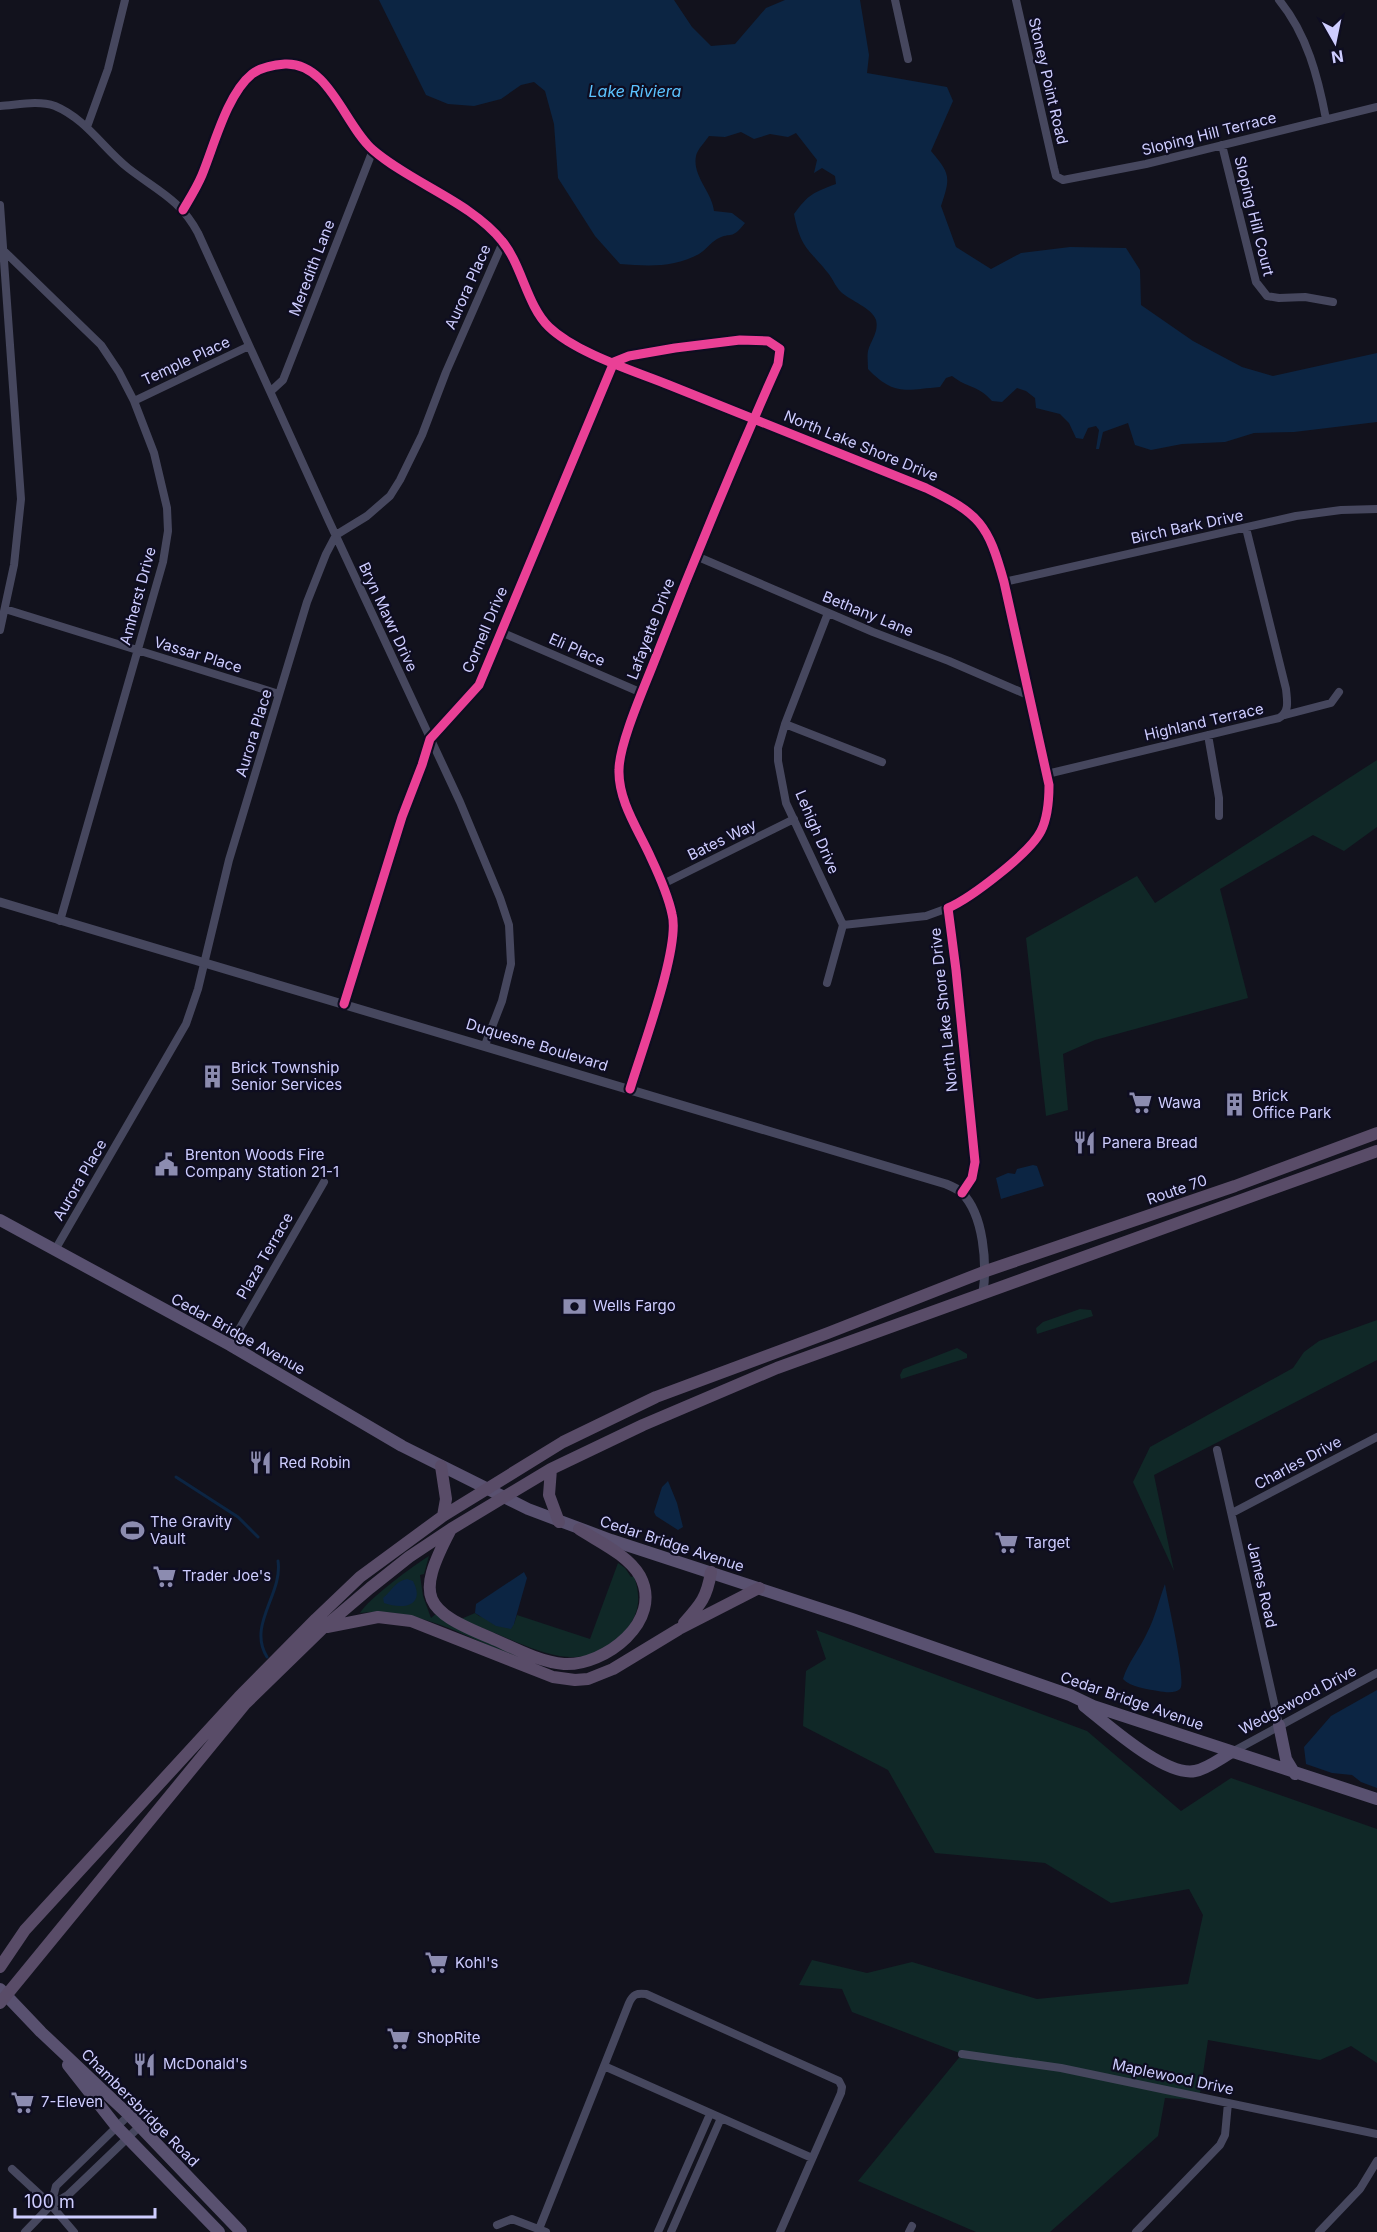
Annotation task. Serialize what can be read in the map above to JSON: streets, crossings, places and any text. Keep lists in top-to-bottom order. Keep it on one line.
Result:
{"streets":{"highway":["Route 70"],"main road":["Cedar Bridge Avenue","Chambersbridge Road"],"street":["Stoney Point Road","Sloping Hill Terrace","Sloping Hill Court","Meredith Lane","Aurora Place","Temple Place","North Lake Shore Drive","Birch Bark Drive","Amherst Drive","Bethany Lane","Bryn Mawr Drive","Lafayette Drive","Cornell Drive","Eli Place","Vassar Place","Highland Terrace","Lehigh Drive","Bates Way","Duquesne Boulevard","Plaza Terrace","Charles Drive","James Road","Wedgewood Drive","Maplewood Drive"]},"crossings":[["Stoney Point Road","Sloping Hill Terrace"],["Sloping Hill Terrace","Sloping Hill Court"],["Meredith Lane","North Lake Shore Drive"],["Meredith Lane","Bryn Mawr Drive"],["Aurora Place","North Lake Shore Drive"],["Aurora Place","Bryn Mawr Drive"],["Aurora Place","Vassar Place"],["Aurora Place","Duquesne Boulevard"],["Aurora Place","Cedar Bridge Avenue"],["Temple Place","Amherst Drive"],["Temple Place","Bryn Mawr Drive"],["North Lake Shore Drive","Birch Bark Drive"],["North Lake Shore Drive","Bethany Lane"],["North Lake Shore Drive","Bryn Mawr Drive"],["North Lake Shore Drive","Lafayette Drive"],["North Lake Shore Drive","Cornell Drive"],["North Lake Shore Drive","Highland Terrace"],["North Lake Shore Drive","Duquesne Boulevard"],["Birch Bark Drive","Highland Terrace"],["Amherst Drive","Vassar Place"],["Amherst Drive","Duquesne Boulevard"],["Bethany Lane","Lafayette Drive"],["Bethany Lane","Lehigh Drive"],["Bryn Mawr Drive","Cornell Drive"],["Bryn Mawr Drive","Duquesne Boulevard"],["Lafayette Drive","Cornell Drive"],["Lafayette Drive","Eli Place"],["Lafayette Drive","Bates Way"],["Lafayette Drive","Duquesne Boulevard"],["Cornell Drive","Eli Place"],["Cornell Drive","Duquesne Boulevard"],["Lehigh Drive","Bates Way"],["Route 70","Cedar Bridge Avenue"],["Plaza Terrace","Cedar Bridge Avenue"],["Cedar Bridge Avenue","Wedgewood Drive"],["Charles Drive","James Road"],["James Road","Wedgewood Drive"]],"water":["Lake Riviera"],"places":{"building":["Brick Township Senior Services","Brick Office Park"],"supermarket":["Wawa","Target","Trader Joe's","Kohl's","ShopRite","7-Eleven"],"restaurant":["Panera Bread","Red Robin","McDonald's"],"public building":["Brenton Woods Fire Company Station 21-1"],"bank":["Wells Fargo"],"sports":["The Gravity Vault"]},"scale_bar":"100 m","north":"bottom"}
